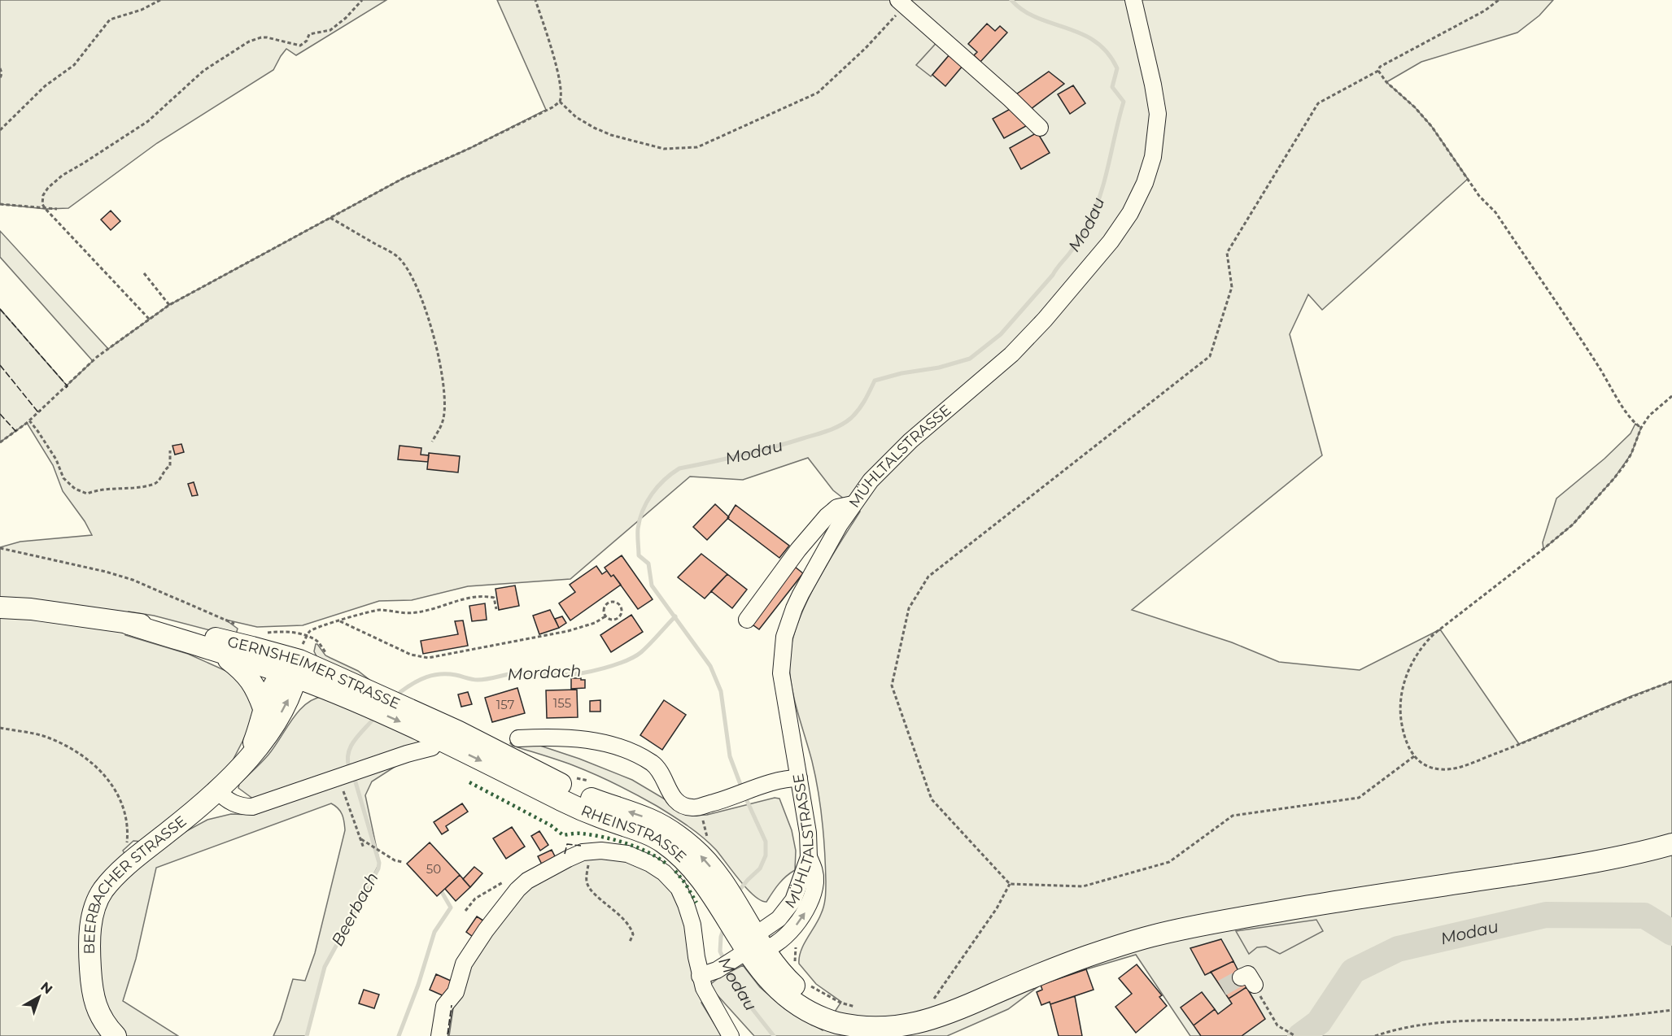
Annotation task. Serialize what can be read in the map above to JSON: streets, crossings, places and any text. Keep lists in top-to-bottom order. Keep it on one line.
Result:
{"streets":{"main road":["GERNSHEIMER STRASSE","RHEINSTRASSE","BEERBACHER STRASSE"],"street":["MÜHLTALSTRASSE"]},"crossings":[["MÜHLTALSTRASSE","RHEINSTRASSE"],["GERNSHEIMER STRASSE","RHEINSTRASSE"],["GERNSHEIMER STRASSE","BEERBACHER STRASSE"]],"water":["Modau","Mordach","Beerbach"],"house_numbers":["155","157","50"],"north":"top right"}
